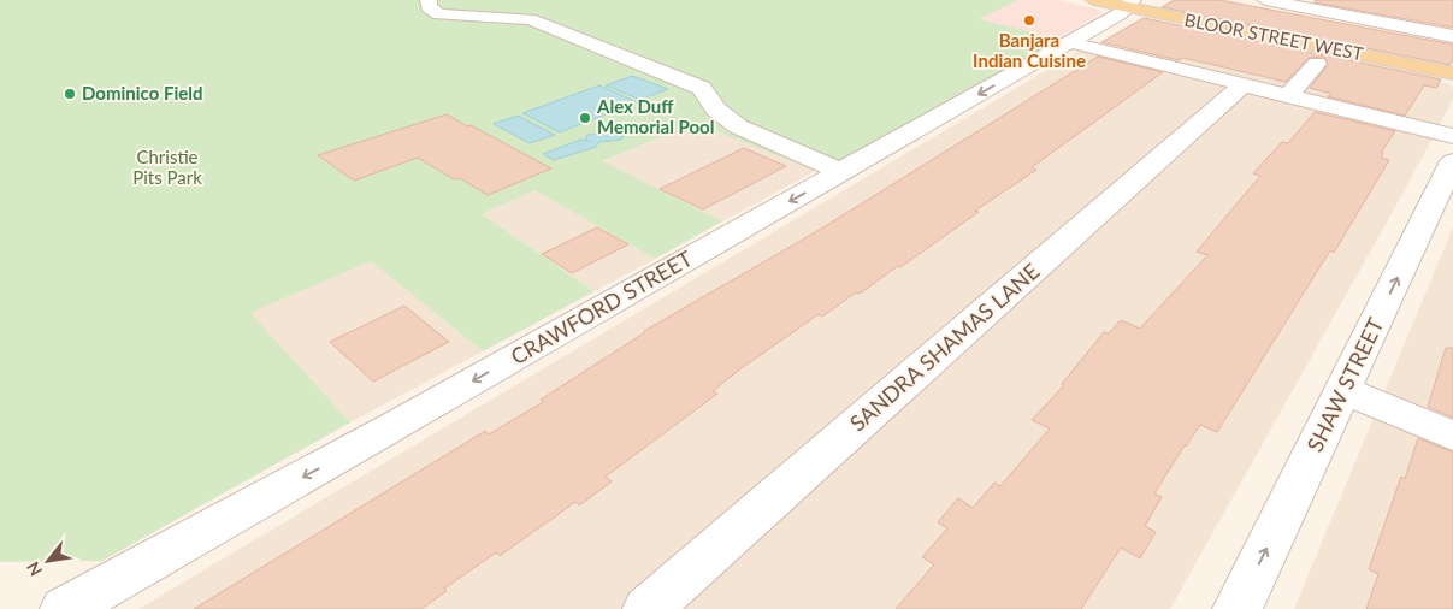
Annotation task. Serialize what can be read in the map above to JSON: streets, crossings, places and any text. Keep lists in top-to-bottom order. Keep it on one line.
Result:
{"streets":{"main road":["BLOOR STREET WEST"],"street":["CRAWFORD STREET","SANDRA SHAMAS LANE","SHAW STREET"]},"crossings":[["BLOOR STREET WEST","CRAWFORD STREET"]],"one_way":["CRAWFORD STREET","SHAW STREET"],"parks":["Christie Pits Park"],"places":["Banjara Indian Cuisine","Dominico Field","Alex Duff Memorial Pool"],"north":"bottom left"}
